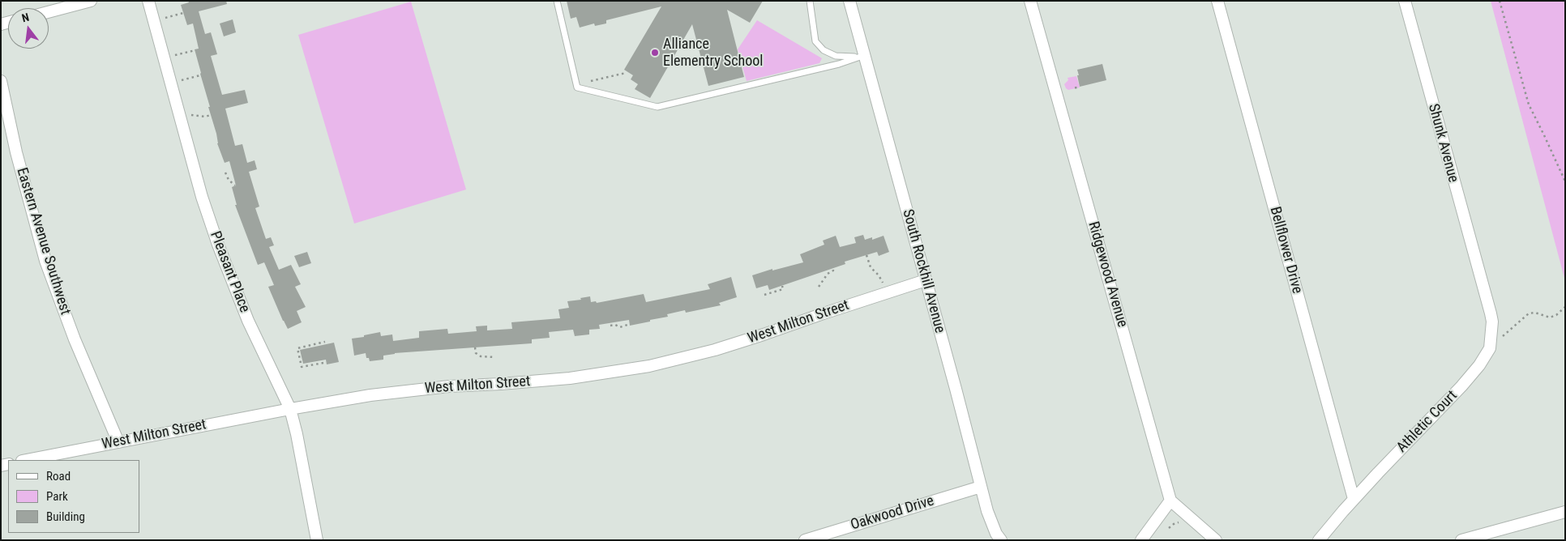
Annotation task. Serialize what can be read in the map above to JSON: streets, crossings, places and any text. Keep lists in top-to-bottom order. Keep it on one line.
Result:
{"streets":{"street":["Shunk Avenue","Eastern Avenue Southwest","Bellflower Drive","South Rockhill Avenue","Pleasant Place","Ridgewood Avenue","West Milton Street","Athletic Court","Oakwood Drive"]},"crossings":[["Shunk Avenue","Athletic Court"],["Eastern Avenue Southwest","West Milton Street"],["Bellflower Drive","Athletic Court"],["South Rockhill Avenue","West Milton Street"],["South Rockhill Avenue","Oakwood Drive"],["Pleasant Place","West Milton Street"]],"places":["Alliance Elementry School"],"legend":["Road","Park","Building"],"north":"top"}
